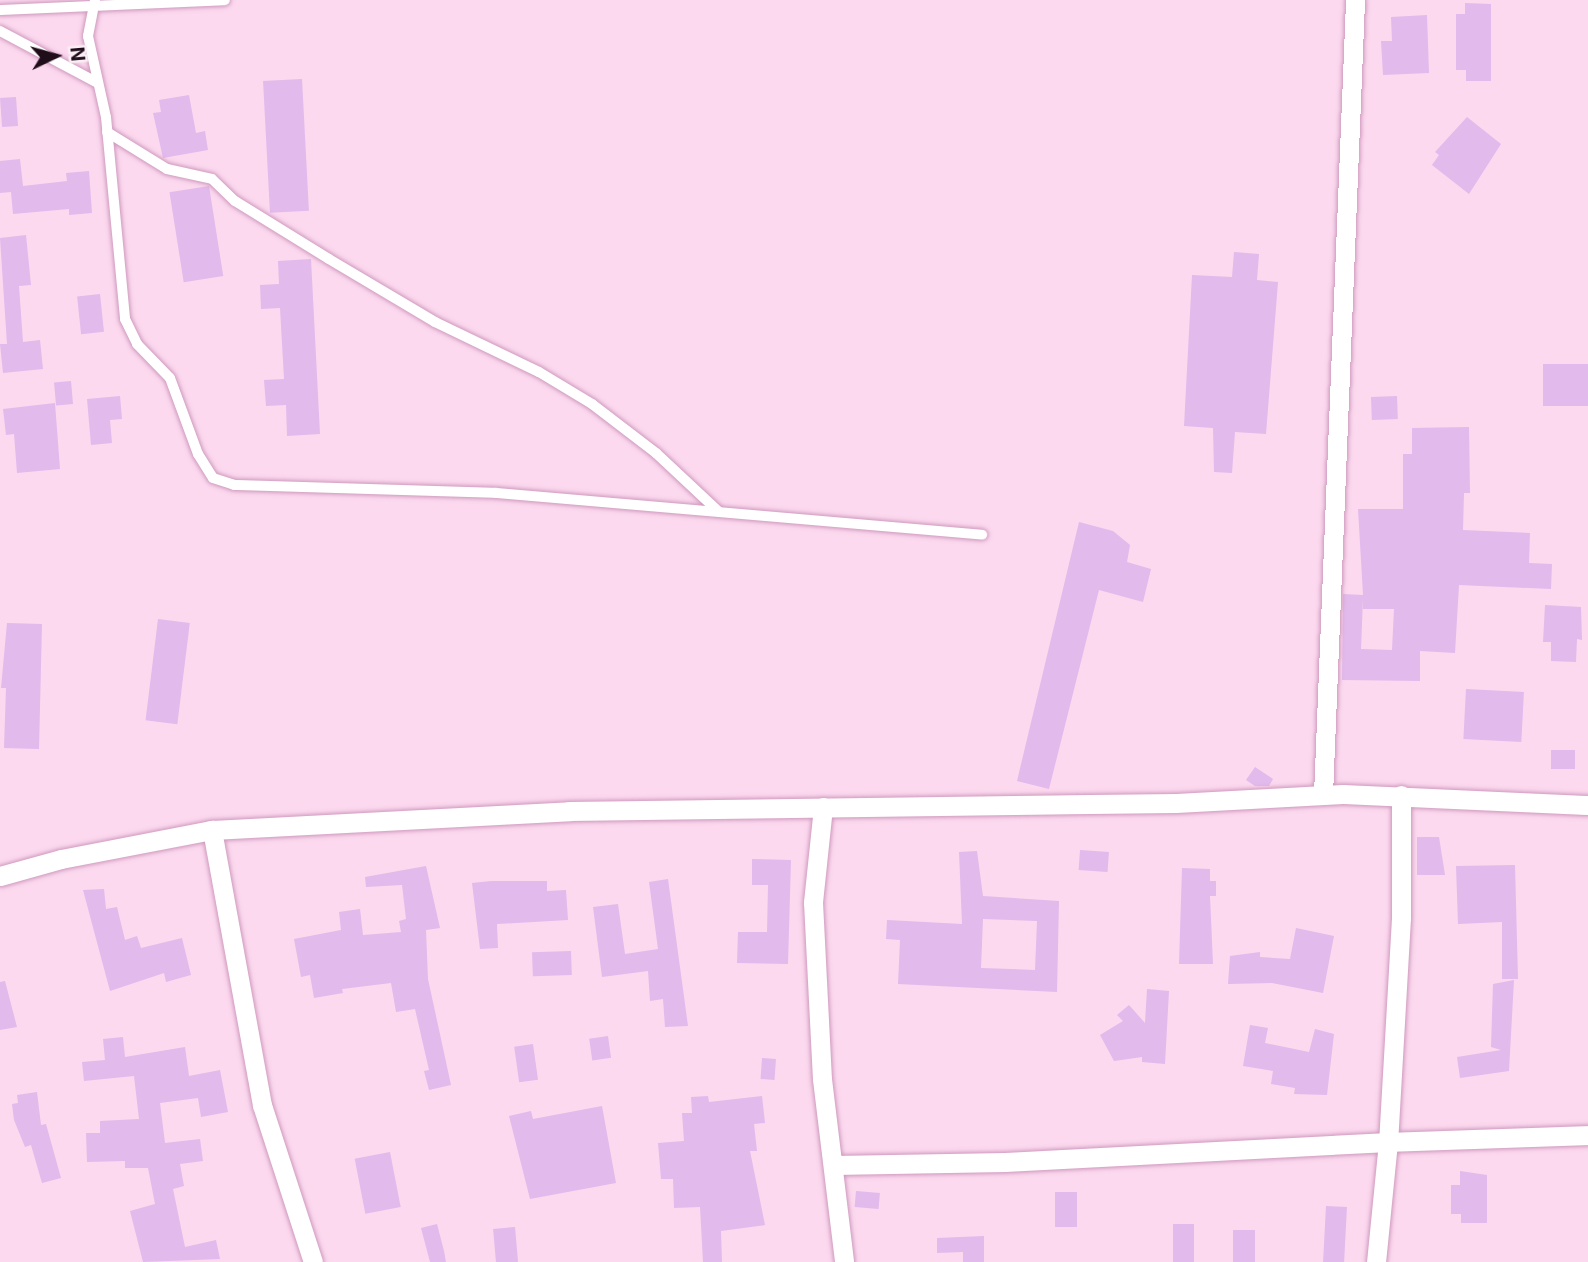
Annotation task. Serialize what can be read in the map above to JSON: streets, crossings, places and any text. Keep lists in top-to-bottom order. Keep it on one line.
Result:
{"north":"right"}
